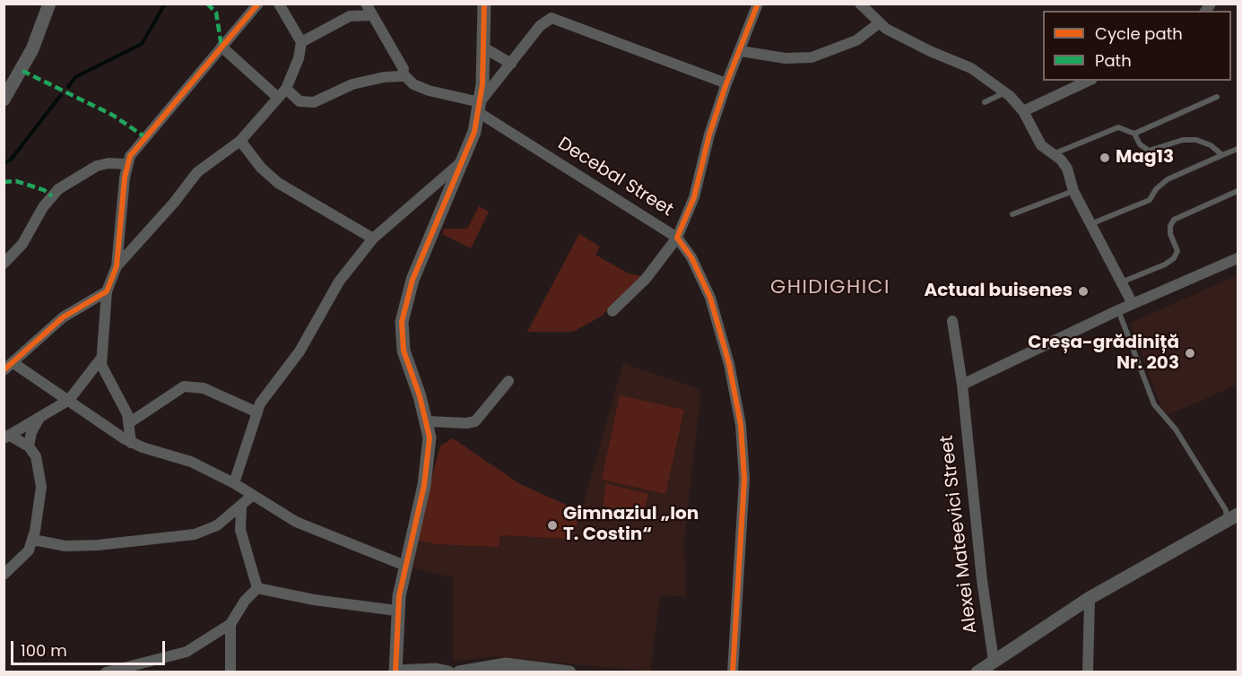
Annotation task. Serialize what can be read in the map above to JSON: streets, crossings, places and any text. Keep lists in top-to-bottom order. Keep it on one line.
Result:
{"streets":{"street":["Decebal Street","Alexei Mateevici Street"]},"districts":["GHIDIGHICI"],"places":["Mag13","Actual buisenes","Creșa-grădiniță Nr. 203","Gimnaziul „Ion T. Costin“"],"legend":["Cycle path","Path"],"scale_bar":"100 m"}
